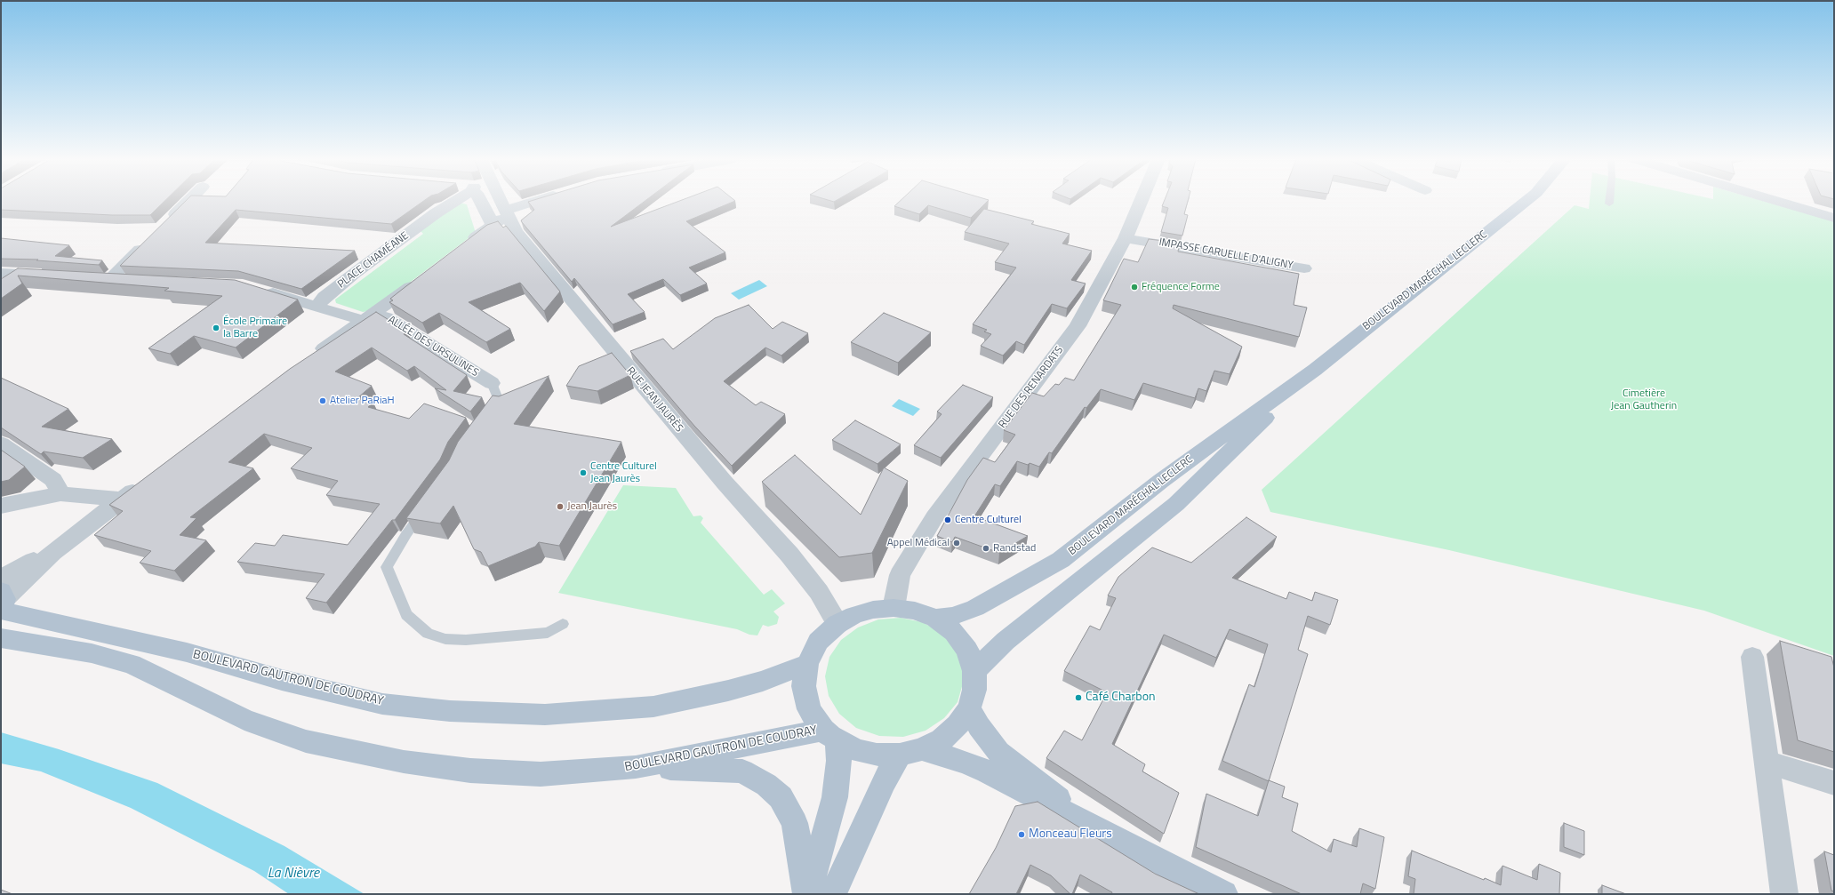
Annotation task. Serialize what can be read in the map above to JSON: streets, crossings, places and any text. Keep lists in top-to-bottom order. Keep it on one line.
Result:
{"streets":{"main road":["BOULEVARD MARÉCHAL LECLERC","BOULEVARD GAUTRON DE COUDRAY"],"street":["IMPASSE CARUELLE D'ALIGNY","PLACE CHAMÉANE","ALLÉE DES URSULINES","RUE DES RENARDATS","RUE JEAN JAURÈS"]},"crossings":[["IMPASSE CARUELLE D'ALIGNY","RUE DES RENARDATS"]],"water":["La Nièvre"],"parks":["Cimetière Jean Gautherin"],"places":["Fréquence Forme","École Primaire la Barre","Atelier PaRiaH","Centre Culturel Jean Jaurès","Jean Jaurès","Centre Culturel","Appel Médical","Randstad","Café Charbon","Monceau Fleurs"]}
